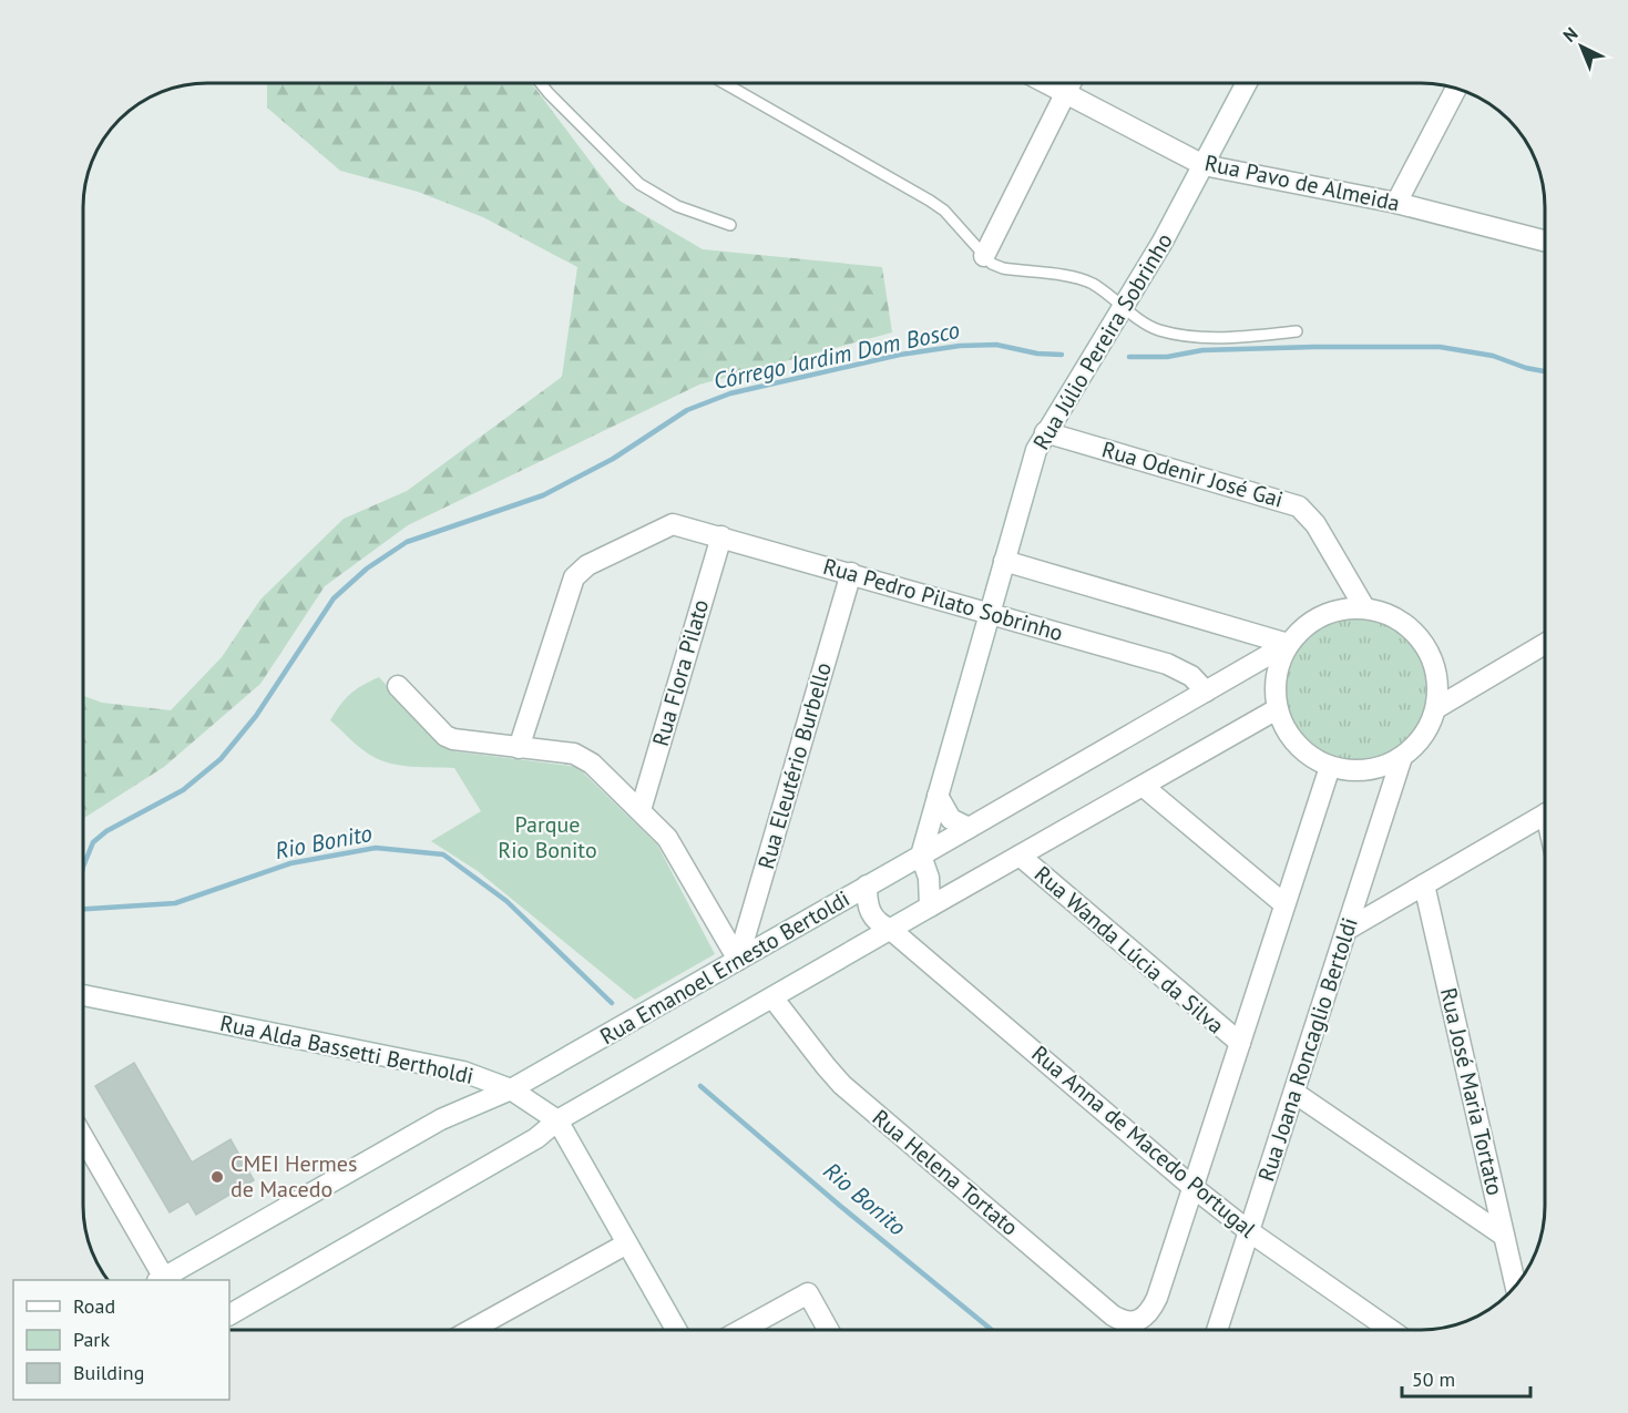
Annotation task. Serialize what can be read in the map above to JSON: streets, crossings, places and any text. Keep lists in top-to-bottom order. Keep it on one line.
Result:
{"streets":{"street":["Rua Pavo de Almeida","Rua Júlio Pereira Sobrinho","Rua Odenir José Gai","Rua Pedro Pilato Sobrinho","Rua Flora Pilato","Rua Eleutério Burbello","Rua Wanda Lúcia da Silva","Rua Emanoel Ernesto Bertoldi","Rua Alda Bassetti Bertholdi","Rua Joana Roncaglio Bertoldi","Rua José Maria Tortato","Rua Anna de Macedo Portugal","Rua Helena Tortato"]},"crossings":[["Rua Pavo de Almeida","Rua Júlio Pereira Sobrinho"],["Rua Júlio Pereira Sobrinho","Rua Odenir José Gai"],["Rua Júlio Pereira Sobrinho","Rua Pedro Pilato Sobrinho"],["Rua Júlio Pereira Sobrinho","Rua Emanoel Ernesto Bertoldi"],["Rua Odenir José Gai","Rua Emanoel Ernesto Bertoldi"],["Rua Odenir José Gai","Rua Joana Roncaglio Bertoldi"],["Rua Pedro Pilato Sobrinho","Rua Flora Pilato"],["Rua Pedro Pilato Sobrinho","Rua Eleutério Burbello"],["Rua Pedro Pilato Sobrinho","Rua Emanoel Ernesto Bertoldi"],["Rua Eleutério Burbello","Rua Emanoel Ernesto Bertoldi"],["Rua Emanoel Ernesto Bertoldi","Rua Alda Bassetti Bertholdi"],["Rua Emanoel Ernesto Bertoldi","Rua Joana Roncaglio Bertoldi"],["Rua Emanoel Ernesto Bertoldi","Rua Anna de Macedo Portugal"],["Rua Joana Roncaglio Bertoldi","Rua Anna de Macedo Portugal"],["Rua Anna de Macedo Portugal","Rua Helena Tortato"]],"water":["Córrego Jardim Dom Bosco","Rio Bonito"],"parks":["Parque Rio Bonito"],"places":["CMEI Hermes de Macedo"],"legend":["Road","Park","Building"],"scale_bar":"50 m","north":"top left"}
